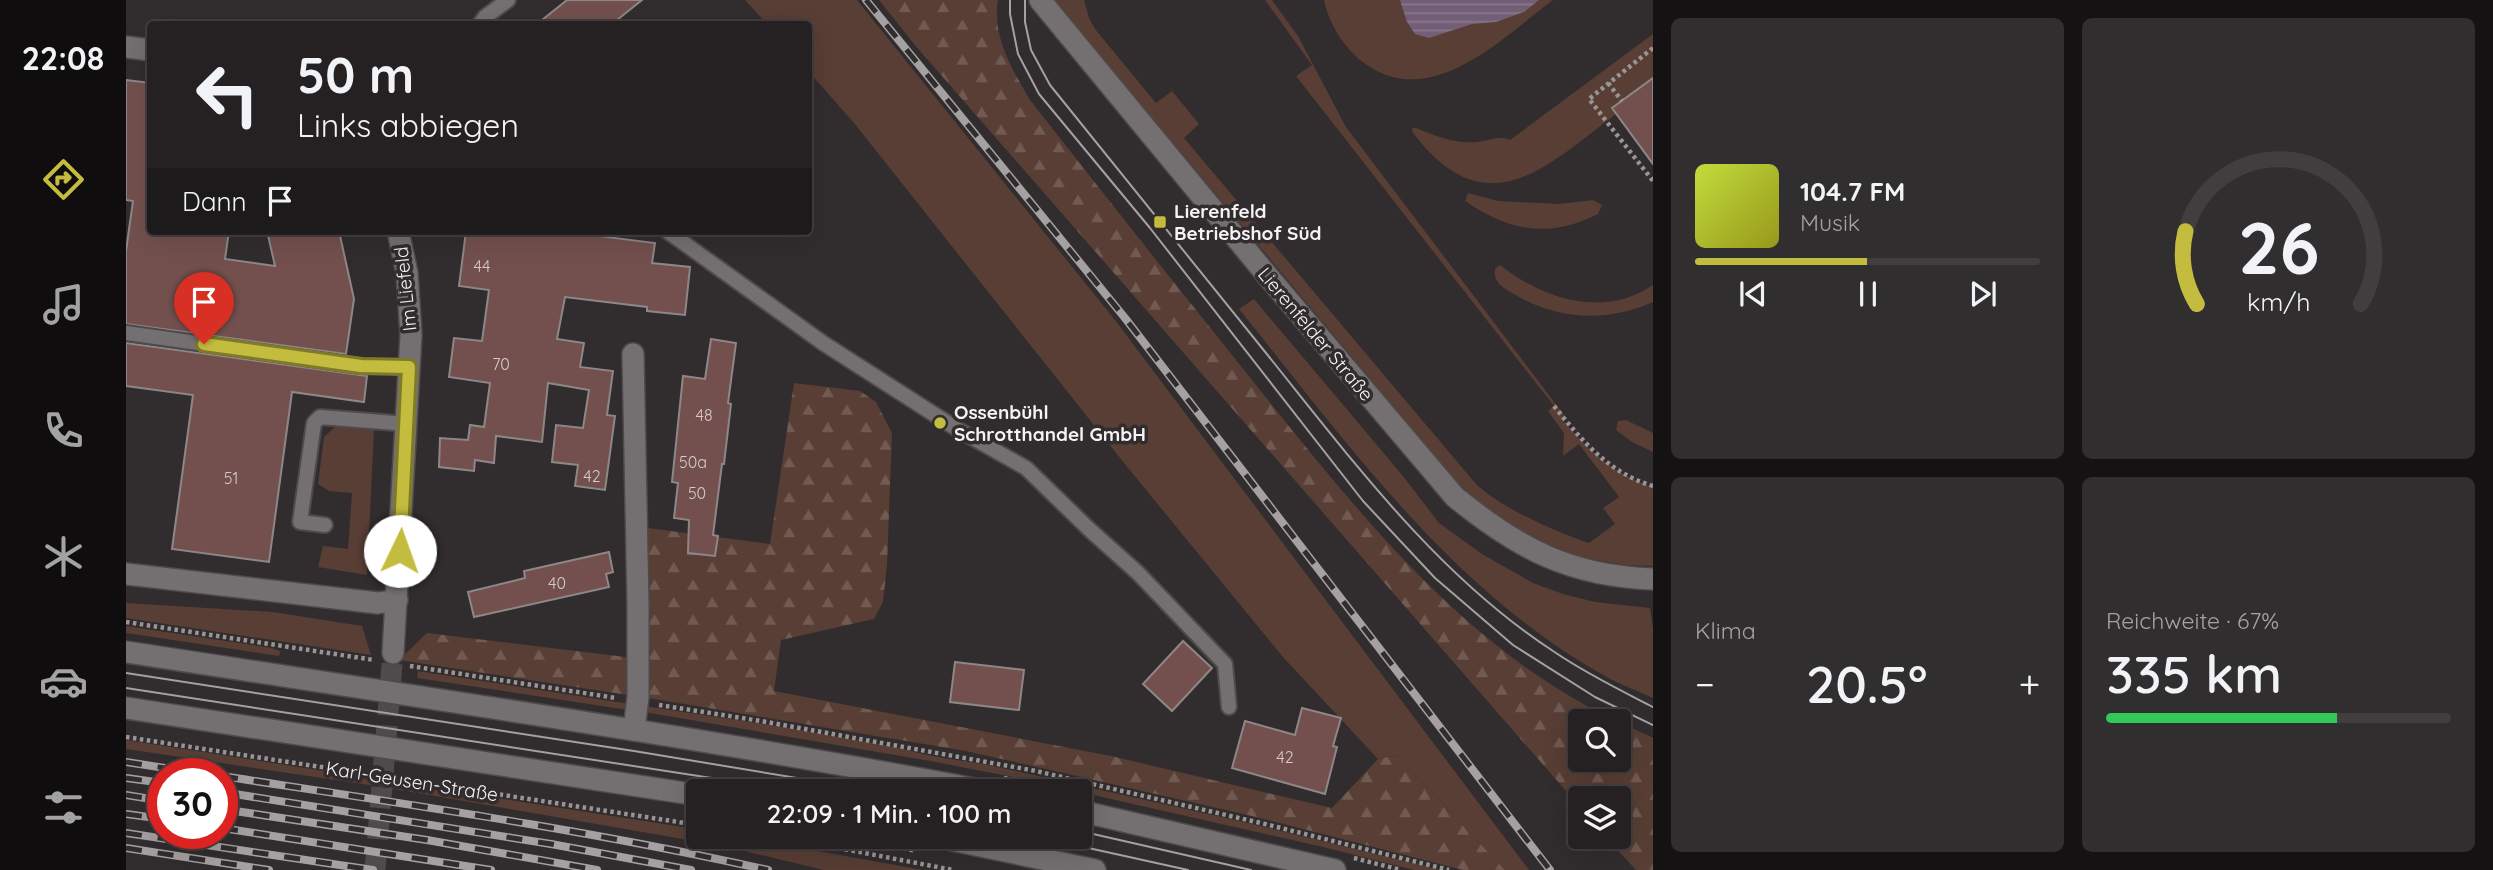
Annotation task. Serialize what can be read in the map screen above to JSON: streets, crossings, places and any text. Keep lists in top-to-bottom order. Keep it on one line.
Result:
{"streets":{"street":["Im Liefeld","Lierenfelder Straße","Karl-Geusen-Straße"]},"places":{"transit":["Lierenfeld Betriebshof Süd"],"other":["Ossenbühl Schrotthandel GmbH"]},"house_numbers":["44","70","48","50a","42","51","50","40","42"],"page":{"tabs":"22:08","turn":["50 m","Links abbiegen"],"song":["104.7 FM","Musik"],"then":"Dann","tile":["Klima",["Reichweite · 67%","335 km"]],"heat":["−","20.5°","+"],"limit":"30","trip":"22:09 · 1 Min. · 100 m","gauge":["26","km/h"]}}
